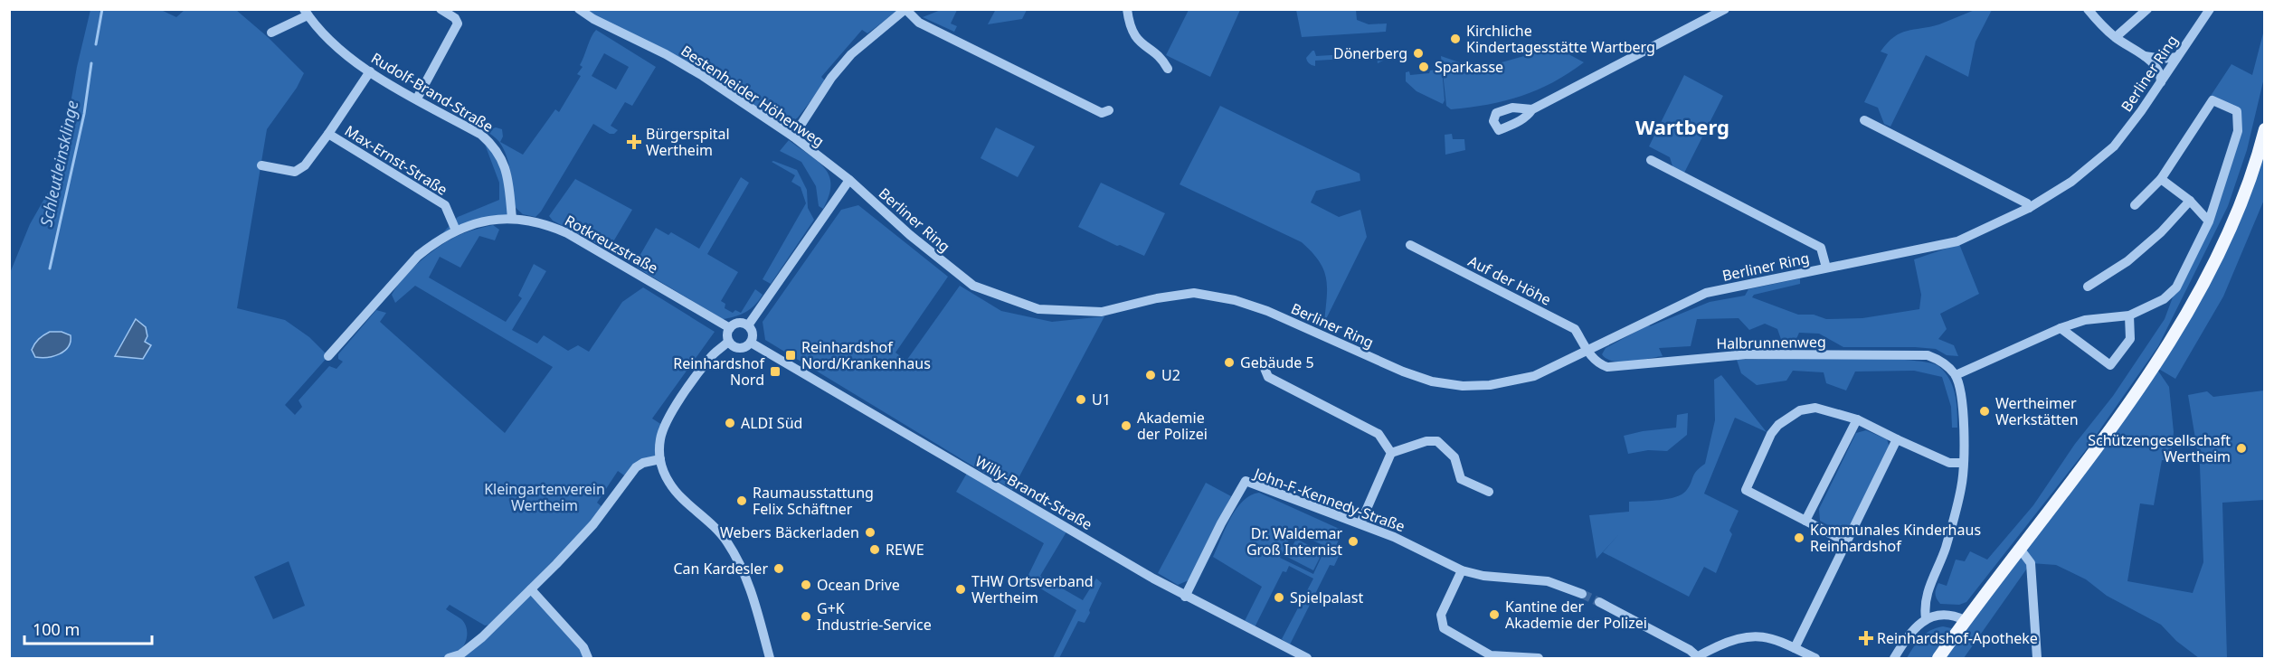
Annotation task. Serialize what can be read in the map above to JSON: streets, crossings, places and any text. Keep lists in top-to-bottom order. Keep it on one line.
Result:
{"streets":{"street":["Berliner Ring","Rudolf-Brand-Straße","Bestenheider Höhenweg","Max-Ernst-Straße","Rotkreuzstraße","Auf der Höhe","Halbrunnenweg","Willy-Brandt-Straße","John-F.-Kennedy-Straße"]},"crossings":[["Berliner Ring","Bestenheider Höhenweg"],["Berliner Ring","Auf der Höhe"],["Berliner Ring","Halbrunnenweg"],["Rudolf-Brand-Straße","Rotkreuzstraße"],["Max-Ernst-Straße","Rotkreuzstraße"],["Rotkreuzstraße","Willy-Brandt-Straße"],["Auf der Höhe","Halbrunnenweg"],["Willy-Brandt-Straße","John-F.-Kennedy-Straße"]],"districts":["Wartberg"],"water":["Schleutleinsklinge"],"parks":["Kleingartenverein Wertheim"],"places":{"other":["Kirchliche Kindertagesstätte Wartberg","Dönerberg","Sparkasse","Gebäude 5","U2","U1","Wertheimer Werkstätten","ALDI Süd","Akademie der Polizei","Schützengesellschaft Wertheim","Raumausstattung Felix Schäftner","Webers Bäckerladen","Kommunales Kinderhaus Reinhardshof","Dr. Waldemar Groß Internist","REWE","Can Kardesler","Ocean Drive","THW Ortsverband Wertheim","Spielpalast","Kantine der Akademie der Polizei","G+K Industrie-Service"],"health":["Bürgerspital Wertheim","Reinhardshof-Apotheke"],"transit":["Reinhardshof Nord/Krankenhaus","Reinhardshof Nord"]},"scale_bar":"100 m"}
